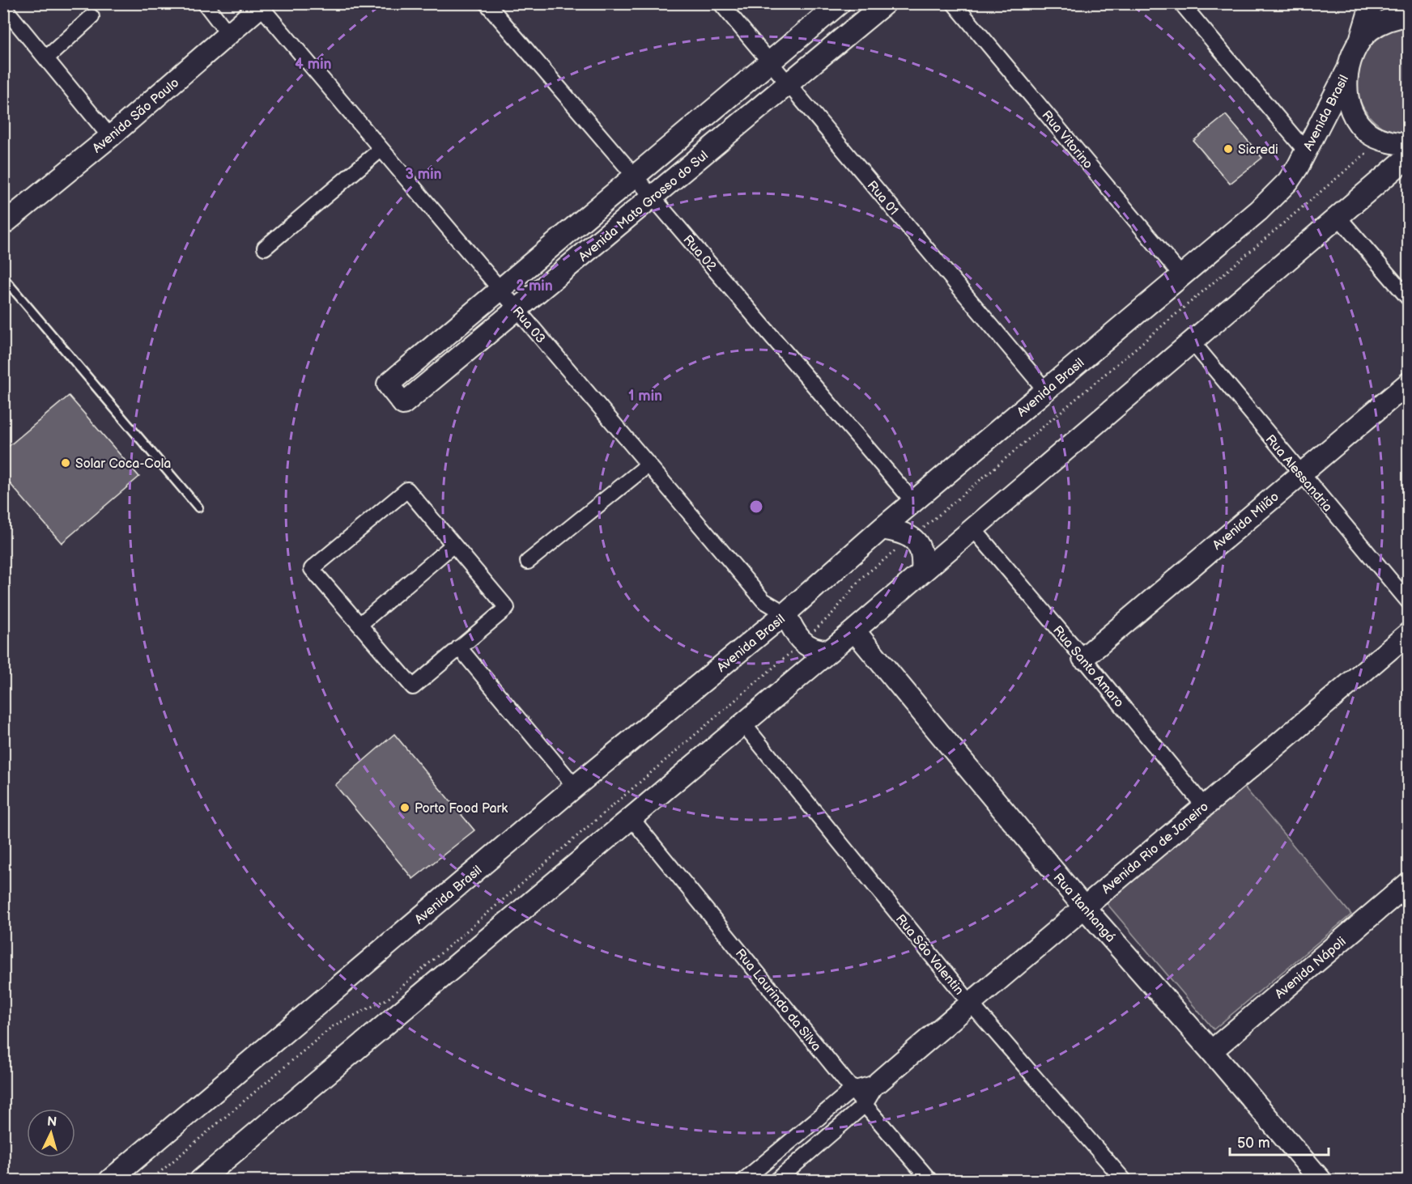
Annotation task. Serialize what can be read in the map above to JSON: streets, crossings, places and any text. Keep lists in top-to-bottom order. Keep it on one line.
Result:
{"streets":{"street":["Avenida Brasil","Avenida São Paulo","Rua Vitorino","Rua 01","Avenida Mato Grosso do Sul","Rua 02","Rua 03","Rua Alessandria","Avenida Milão","Rua Santo Amaro","Avenida Rio de Janeiro","Rua Itanhangá","Rua São Valentin","Avenida Nápoli","Rua Laurindo da Silva"]},"crossings":[["Avenida Brasil","Rua Vitorino"],["Avenida Brasil","Rua 01"],["Avenida Brasil","Rua 02"],["Avenida Brasil","Rua 03"],["Avenida São Paulo","Rua 03"],["Rua 01","Avenida Mato Grosso do Sul"],["Avenida Mato Grosso do Sul","Rua 02"],["Avenida Mato Grosso do Sul","Rua 03"],["Rua Alessandria","Avenida Milão"],["Avenida Milão","Rua Santo Amaro"],["Rua Santo Amaro","Avenida Rio de Janeiro"],["Avenida Rio de Janeiro","Rua Itanhangá"],["Avenida Rio de Janeiro","Rua São Valentin"],["Avenida Rio de Janeiro","Rua Laurindo da Silva"],["Rua Itanhangá","Avenida Nápoli"]],"places":["Sicredi","Solar Coca-Cola","Porto Food Park"],"scale_bar":"50 m","north":"top","rings":["4 min","3 min","2 min","1 min"]}
